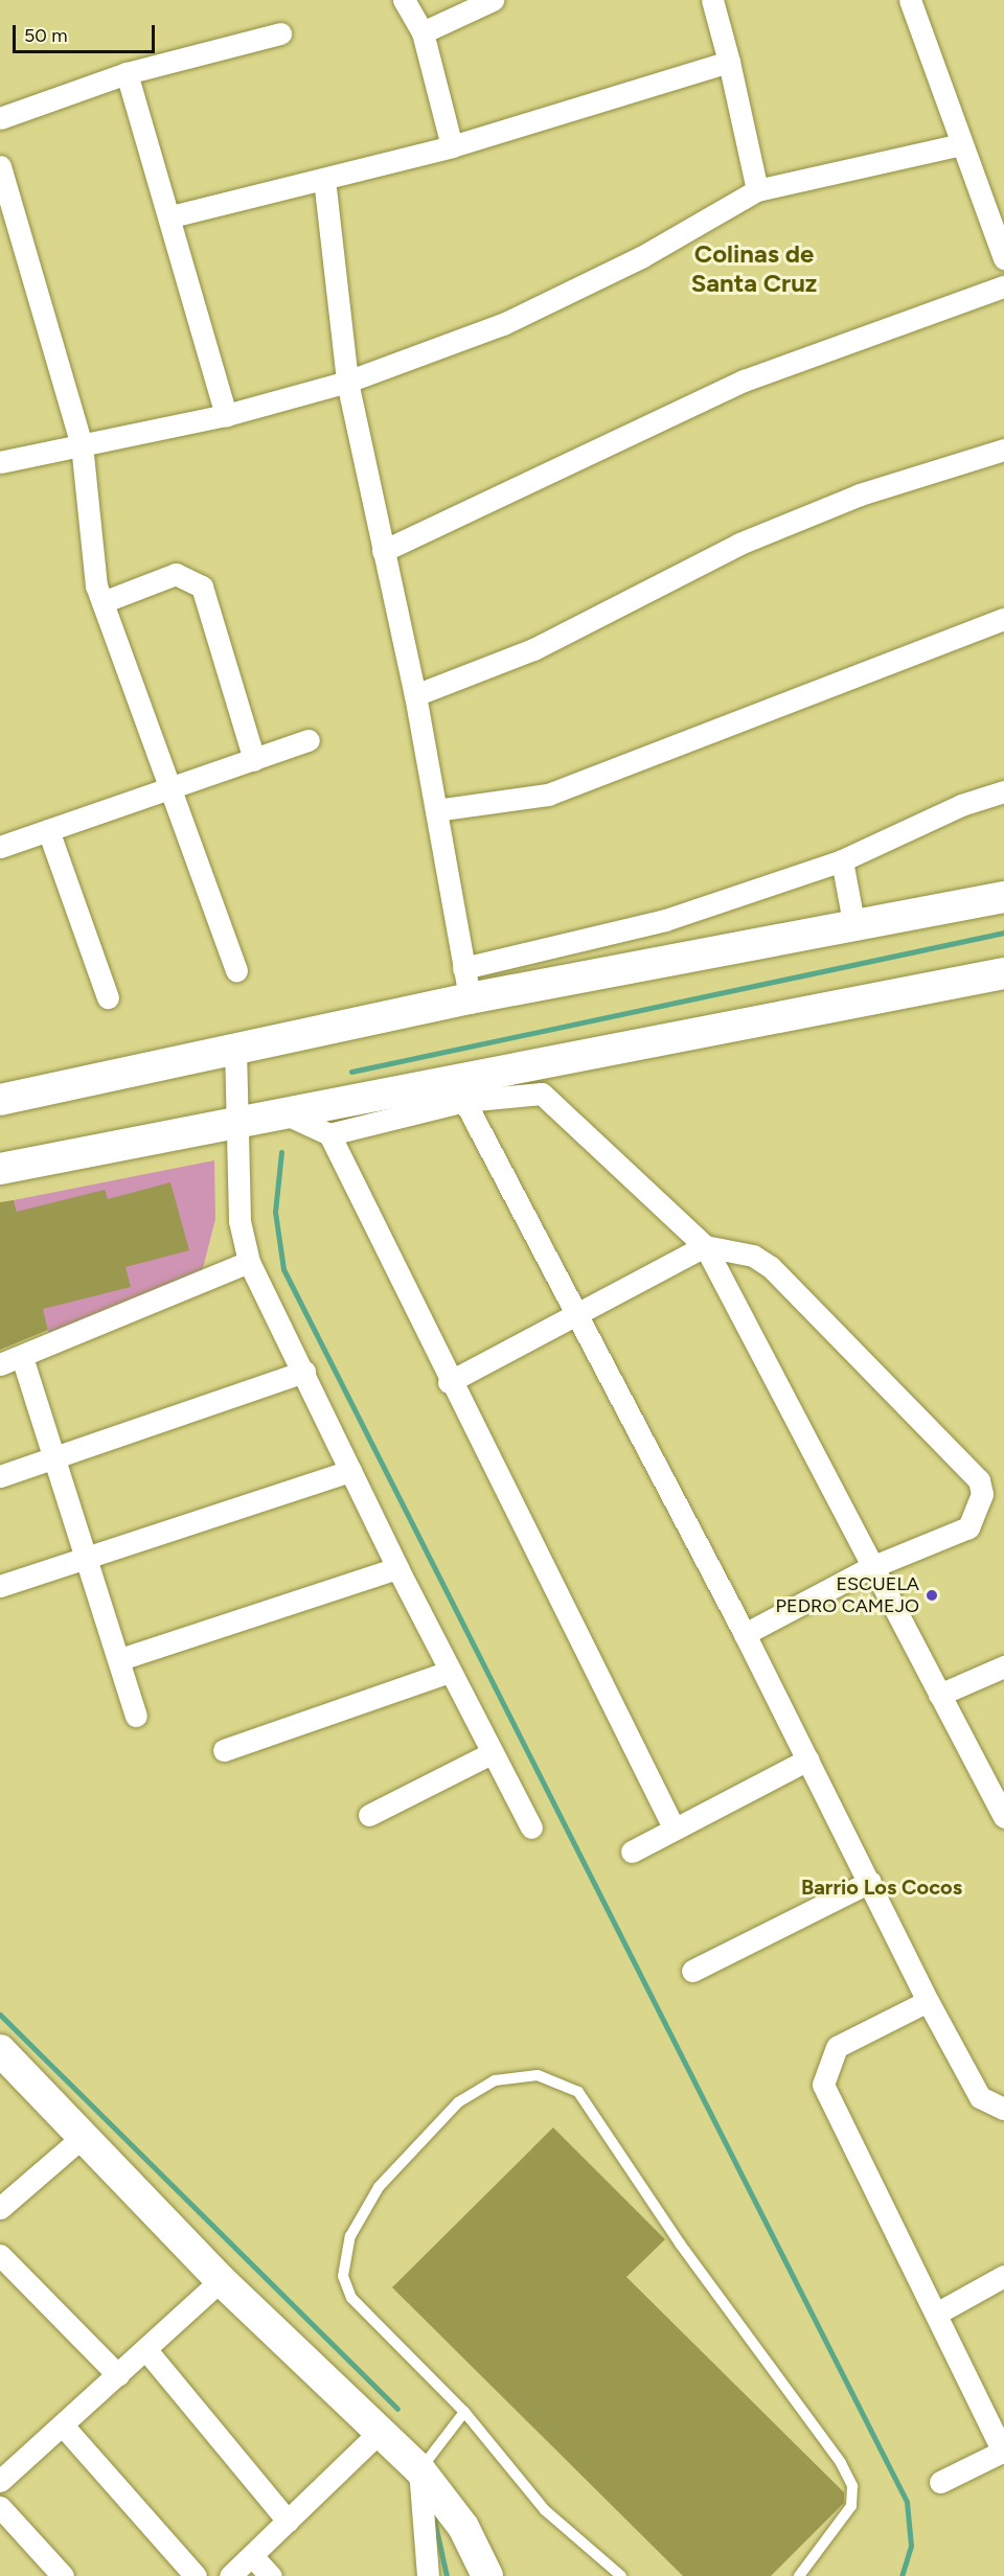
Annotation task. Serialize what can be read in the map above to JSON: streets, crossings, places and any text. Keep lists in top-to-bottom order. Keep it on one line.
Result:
{"districts":["Colinas de Santa Cruz","Barrio Los Cocos"],"places":["ESCUELA PEDRO CAMEJO"],"scale_bar":"50 m"}
